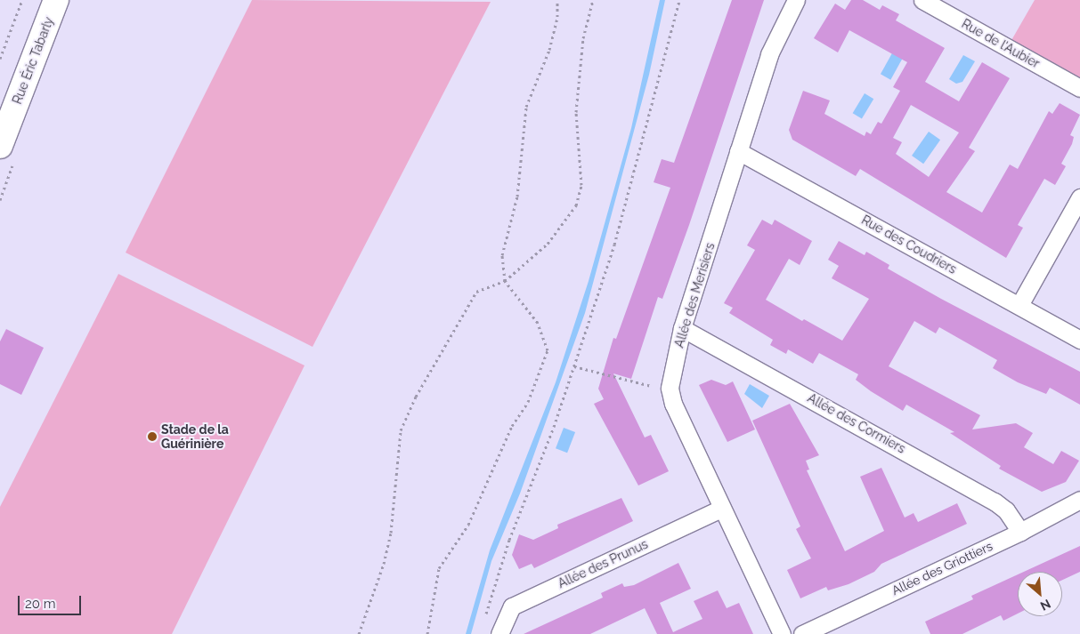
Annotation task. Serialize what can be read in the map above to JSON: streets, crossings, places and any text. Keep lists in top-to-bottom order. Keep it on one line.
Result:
{"streets":{"street":["Rue de l'Aubier","Rue Éric Tabarly","Rue des Coudriers","Allée des Merisiers","Allée des Cormiers","Allée des Prunus","Allée des Griottiers"]},"crossings":[["Rue des Coudriers","Allée des Merisiers"],["Allée des Merisiers","Allée des Cormiers"],["Allée des Merisiers","Allée des Prunus"],["Allée des Cormiers","Allée des Griottiers"]],"places":["Stade de la Guérinière"],"scale_bar":"20 m","north":"bottom right"}
